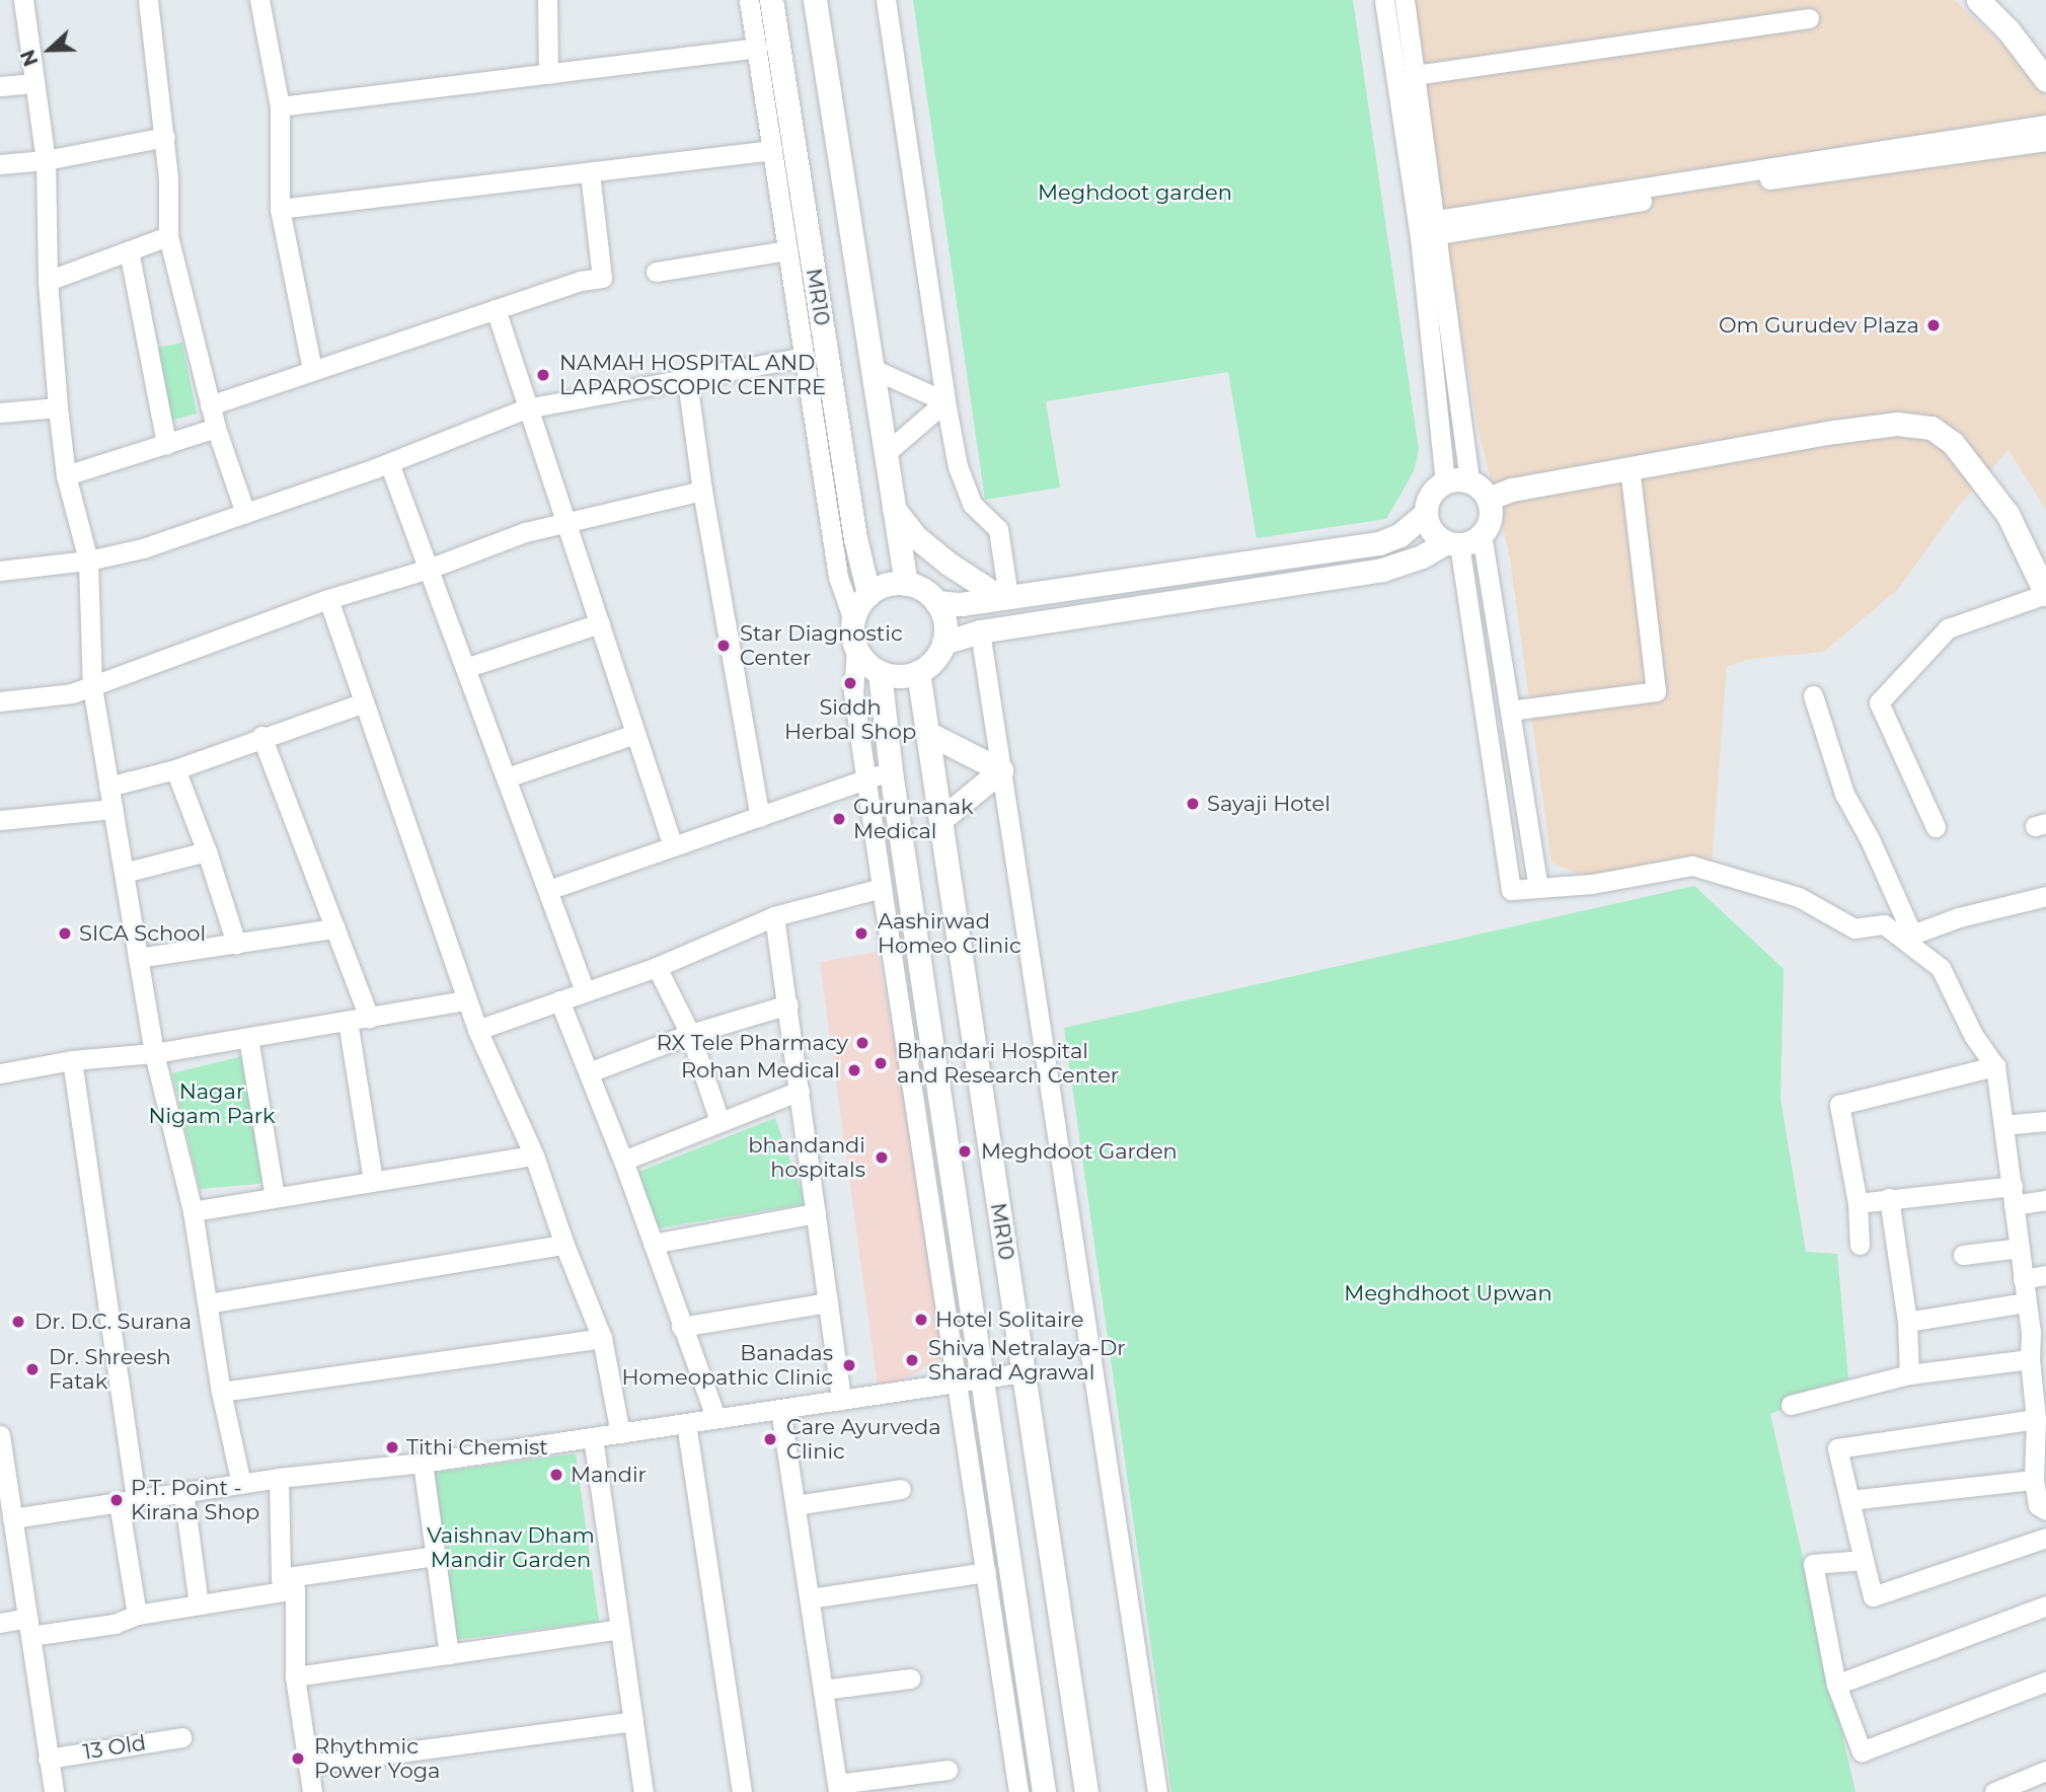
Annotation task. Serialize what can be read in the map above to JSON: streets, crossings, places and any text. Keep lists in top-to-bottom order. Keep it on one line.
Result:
{"streets":{"main road":["MR10"],"street":["13 Old"]},"parks":["Meghdoot garden","Nagar Nigam Park","Meghdhoot Upwan","Vaishnav Dham Mandir Garden"],"places":["Om Gurudev Plaza","NAMAH HOSPITAL AND LAPAROSCOPIC CENTRE","Star Diagnostic Center","Siddh Herbal Shop","Sayaji Hotel","Gurunanak Medical","SICA School","Aashirwad Homeo Clinic","RX Tele Pharmacy","Bhandari Hospital and Research Center","Rohan Medical","Meghdoot Garden","bhandandi hospitals","Hotel Solitaire","Dr. D.C. Surana","Shiva Netralaya-Dr Sharad Agrawal","Banadas Homeopathic Clinic","Dr. Shreesh Fatak","Care Ayurveda Clinic","Tithi Chemist","Mandir","P.T. Point - Kirana Shop","Rhythmic Power Yoga"],"north":"left"}
